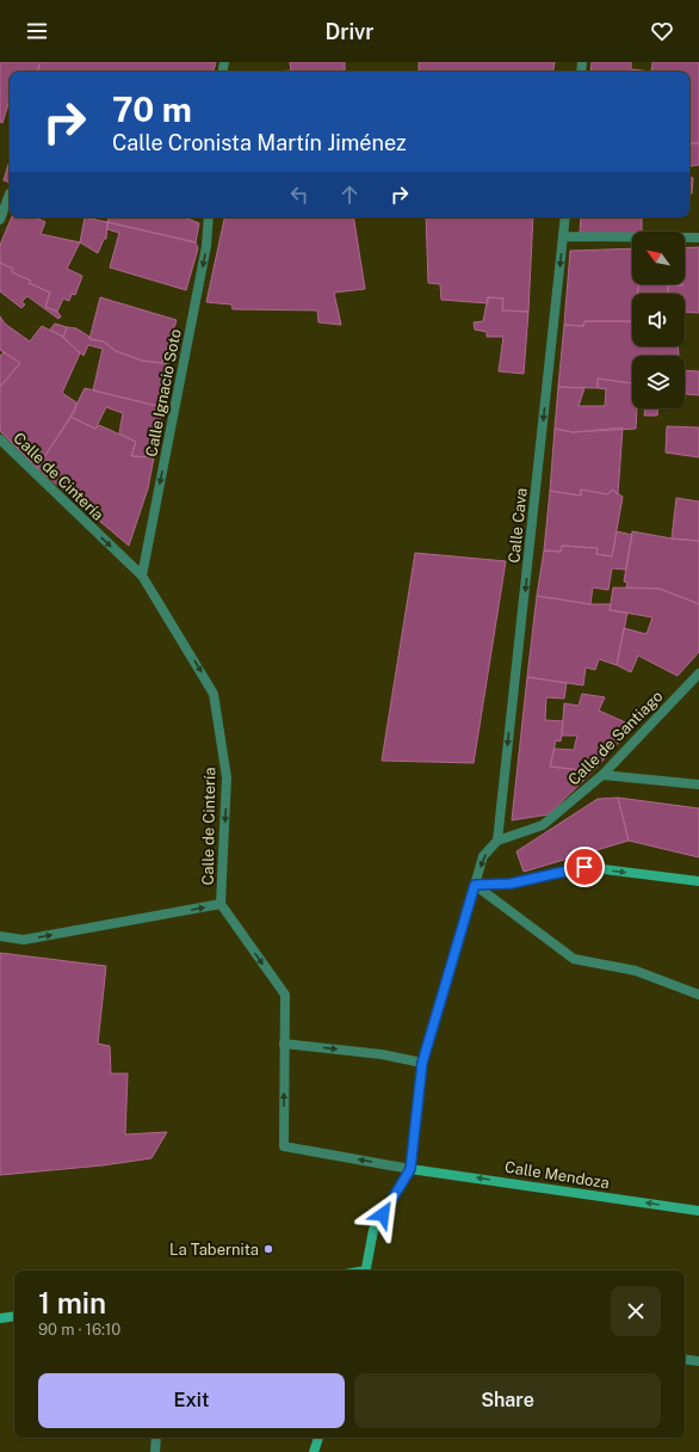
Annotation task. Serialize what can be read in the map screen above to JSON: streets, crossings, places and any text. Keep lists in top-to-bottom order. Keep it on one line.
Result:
{"streets":{"street":["Calle Ignacio Soto","Calle de Cintería","Calle Cava","Calle de Santiago","Calle Mendoza"]},"crossings":[["Calle Ignacio Soto","Calle de Cintería"],["Calle de Cintería","Calle Mendoza"],["Calle Cava","Calle de Santiago"]],"one_way":["Calle Ignacio Soto","Calle Cava","Calle Mendoza"],"places":["La Tabernita"],"north":"top left","page":{"header":"Drivr","turn":["70 m","Calle Cronista Martín Jiménez"],"heading":["1 min","90 m · 16:10"],"buttons":["Exit","Share"]}}
